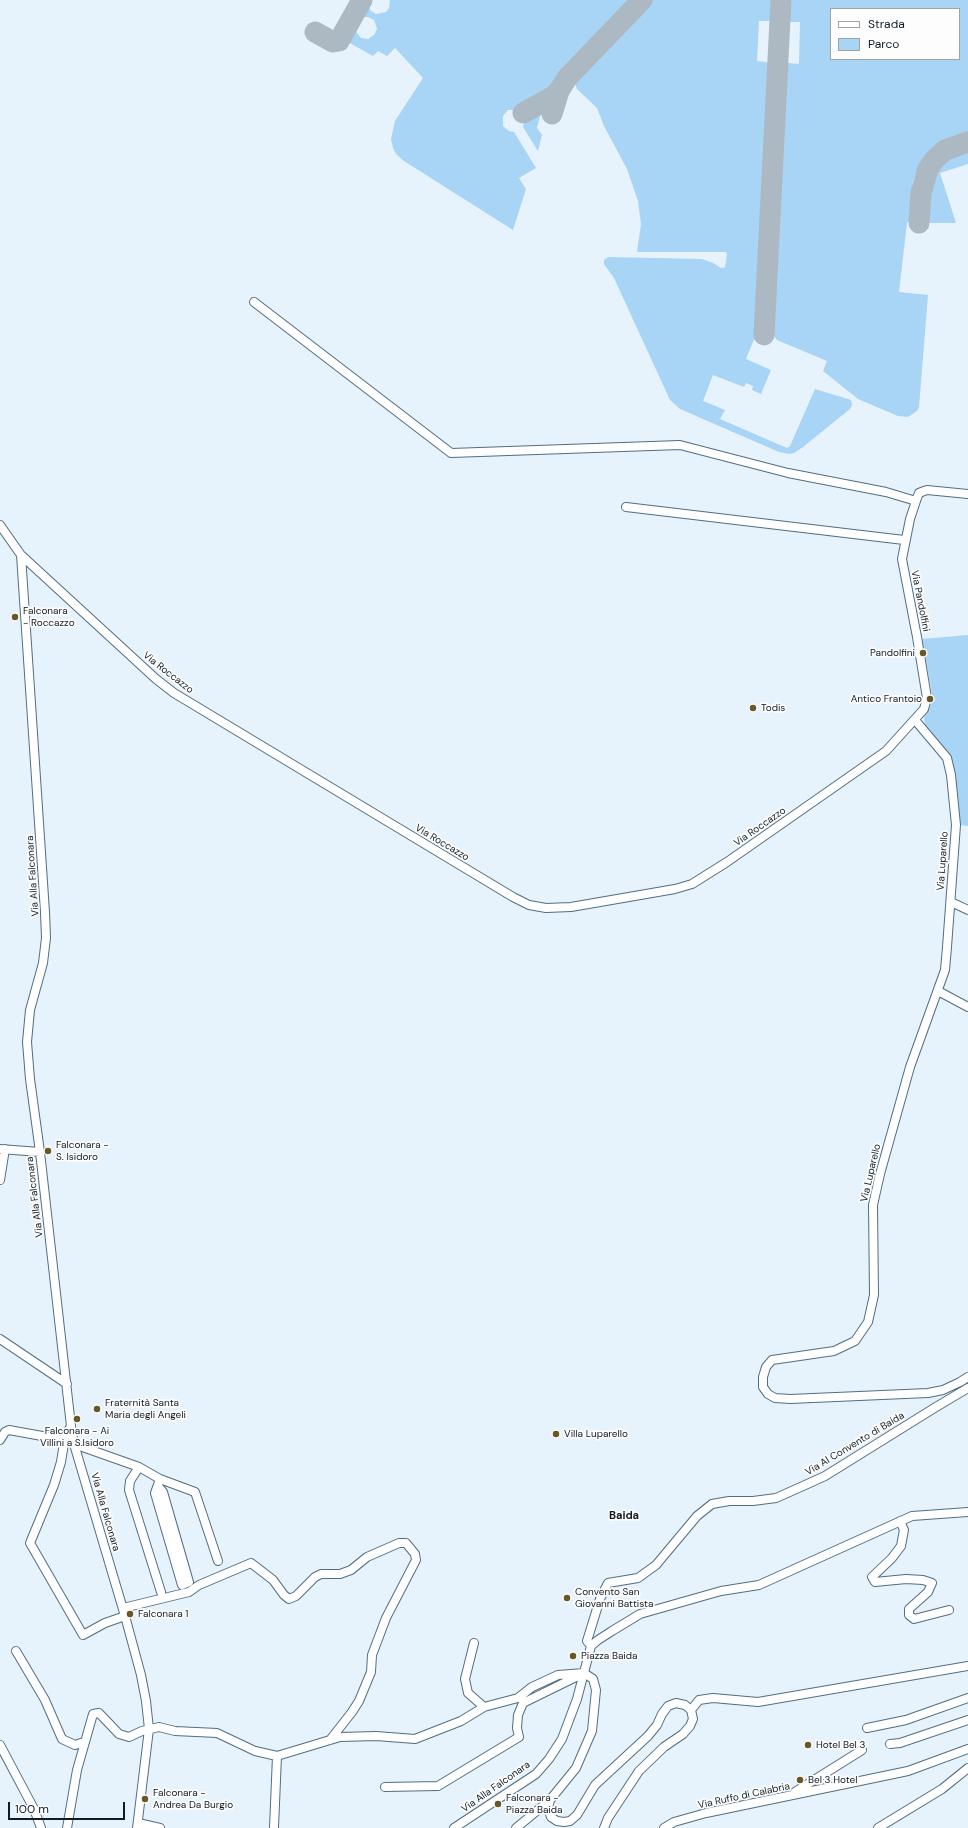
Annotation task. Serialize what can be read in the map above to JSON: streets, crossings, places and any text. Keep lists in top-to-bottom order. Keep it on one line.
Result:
{"streets":{"street":["Via Pandolfini","Via Roccazzo","Via Luparello","Via Alla Falconara","Via Al Convento di Baida","Via Ruffo di Calabria"]},"crossings":[["Via Pandolfini","Via Roccazzo"],["Via Pandolfini","Via Luparello"],["Via Roccazzo","Via Luparello"],["Via Roccazzo","Via Alla Falconara"],["Via Alla Falconara","Via Al Convento di Baida"]],"districts":["Baida"],"places":["Falconara - Roccazzo","Pandolfini","Antico Frantoio","Todis","Falconara - S. Isidoro","Fraternità Santa Maria degli Angeli","Falconara - Ai Villini a S.Isidoro","Villa Luparello","Convento San Giovanni Battista","Falconara 1","Piazza Baida","Hotel Bel 3","Bel 3 Hotel","Falconara - Andrea Da Burgio","Falconara - Piazza Baida"],"legend":["Strada","Parco"],"scale_bar":"100 m"}
